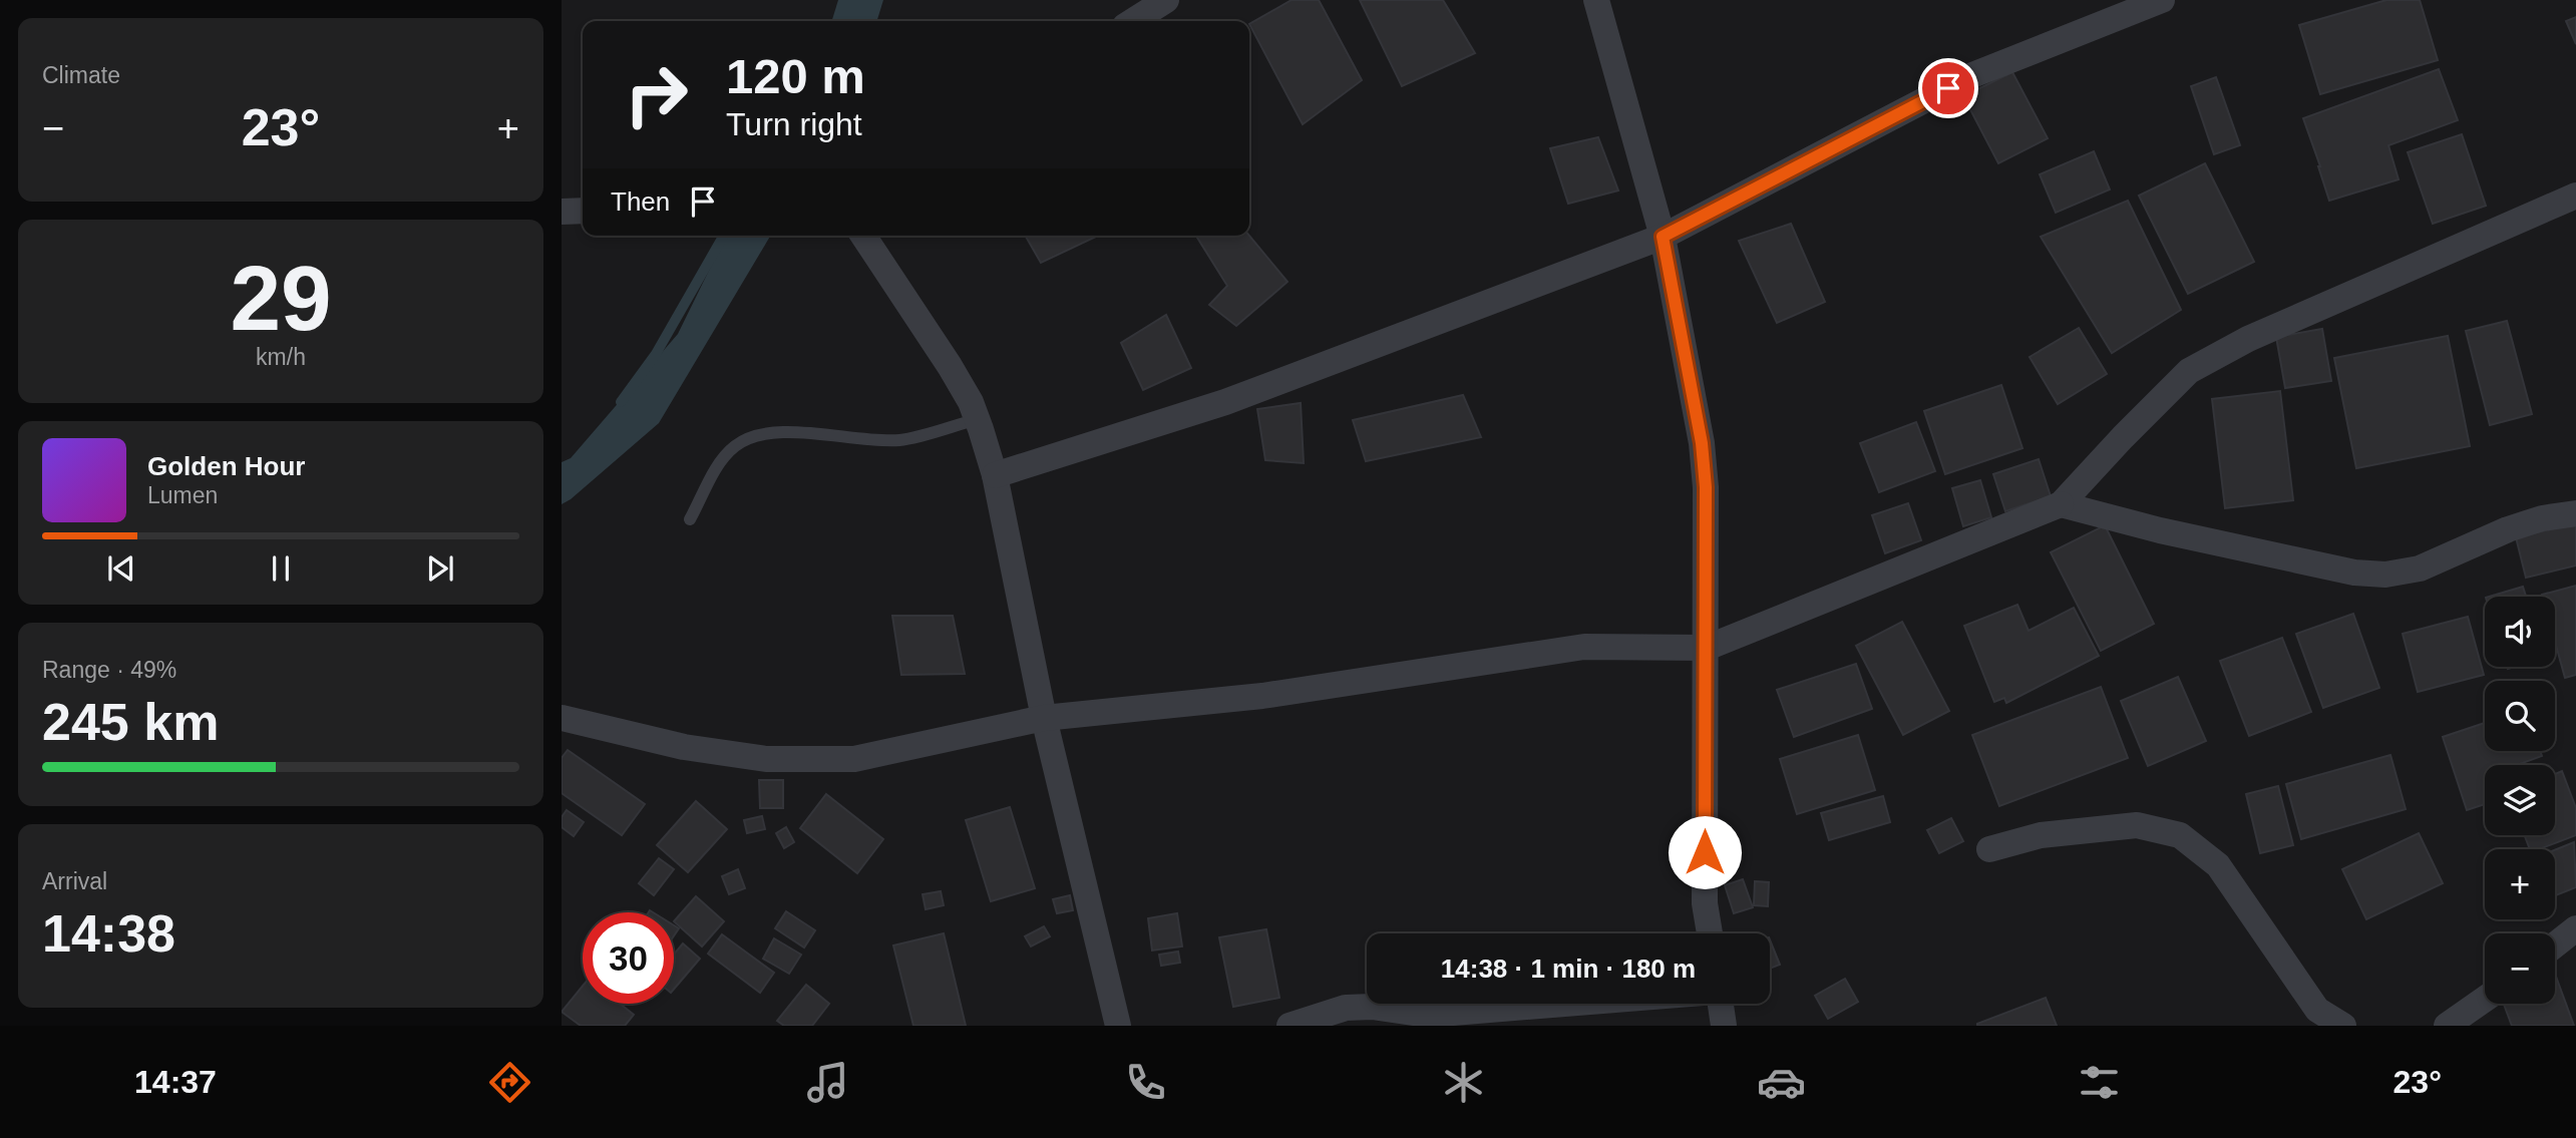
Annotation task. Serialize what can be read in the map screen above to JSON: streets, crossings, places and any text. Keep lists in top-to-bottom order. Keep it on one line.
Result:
{"page":{"tile":["Climate",["29","km/h"],["Range · 49%","245 km"],["Arrival","14:38"]],"turn":["120 m","Turn right"],"heat":["−","23°","+"],"then":"Then","song":["Golden Hour","Lumen"],"map_buttons":["+","−"],"limit":"30","trip":"14:38 · 1 min · 180 m","tabs":["14:37","23°"]}}
